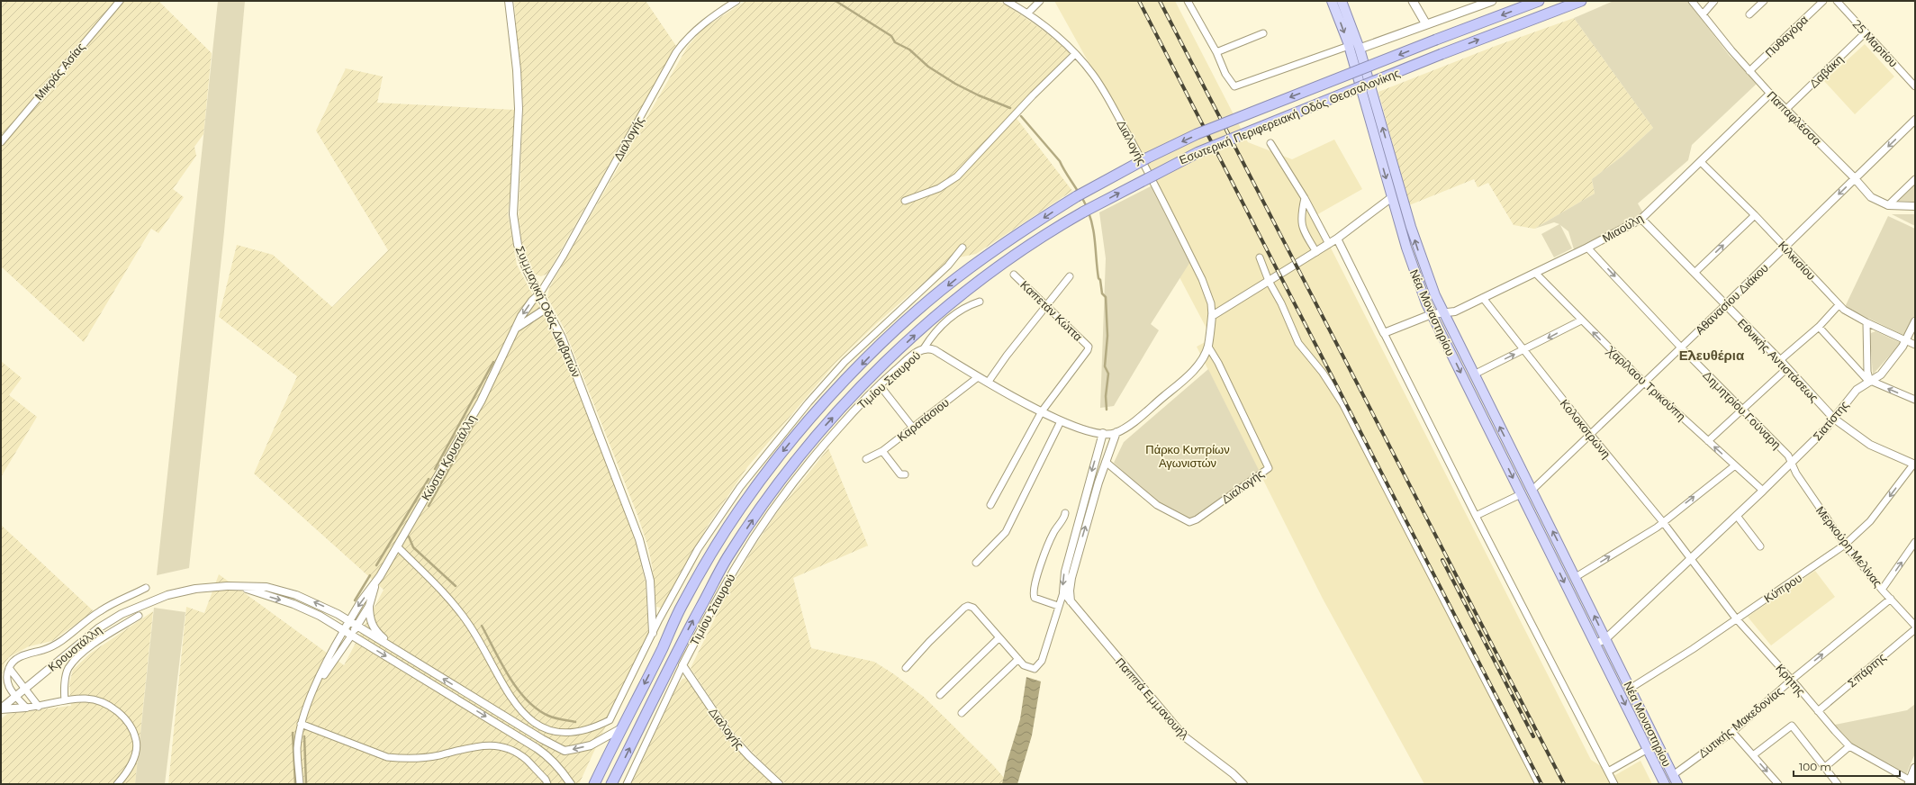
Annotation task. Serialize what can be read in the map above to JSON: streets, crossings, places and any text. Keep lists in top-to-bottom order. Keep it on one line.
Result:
{"streets":{"highway":["Εσωτερική Περιφερειακή Οδός Θεσσαλονίκης"],"main road":["Νέα Μοναστηρίου"],"street":["Πυθαγόρα","25 Μαρτίου","Μικράς Ασίας","Δαβάκη","Παπαφλέσσα","Διαλογής","Μιαούλη","Κιλκισίου","Αθανασίου Διάκου","Καπετάν Κώττα","Συμμαχική Οδός Διαβατών","Εθνικής Αντιστάσεως","Τιμίου Σταυρού","Χαρίλαου Τρικούπη","Δημητρίου Γούναρη","Καρατάσιου","Σιατίστης","Κολοκοτρώνη","Κώστα Κρυστάλλη","Μερκούρη Μελίνας","Κύπρου","Κρουστάλλη","Σπάρτης","Κρήτης","Παππά Εμμανουήλ","Δυτικής Μακεδονίας"]},"crossings":[["Πυθαγόρα","Παπαφλέσσα"],["25 Μαρτίου","Δαβάκη"],["Δαβάκη","Παπαφλέσσα"],["Παπαφλέσσα","Μιαούλη"],["Παπαφλέσσα","Αθανασίου Διάκου"],["Διαλογής","Συμμαχική Οδός Διαβατών"],["Διαλογής","Τιμίου Σταυρού"],["Διαλογής","Κώστα Κρυστάλλη"],["Μιαούλη","Κιλκισίου"],["Μιαούλη","Νέα Μοναστηρίου"],["Μιαούλη","Εθνικής Αντιστάσεως"],["Μιαούλη","Χαρίλαου Τρικούπη"],["Μιαούλη","Δημητρίου Γούναρη"],["Μιαούλη","Κολοκοτρώνη"],["Κιλκισίου","Αθανασίου Διάκου"],["Κιλκισίου","Σιατίστης"],["Αθανασίου Διάκου","Νέα Μοναστηρίου"],["Αθανασίου Διάκου","Εθνικής Αντιστάσεως"],["Αθανασίου Διάκου","Χαρίλαου Τρικούπη"],["Αθανασίου Διάκου","Δημητρίου Γούναρη"],["Αθανασίου Διάκου","Κολοκοτρώνη"],["Καπετάν Κώττα","Τιμίου Σταυρού"],["Συμμαχική Οδός Διαβατών","Κώστα Κρυστάλλη"],["Νέα Μοναστηρίου","Σιατίστης"],["Νέα Μοναστηρίου","Κύπρου"],["Νέα Μοναστηρίου","Δυτικής Μακεδονίας"],["Εθνικής Αντιστάσεως","Σιατίστης"],["Εθνικής Αντιστάσεως","Κύπρου"],["Τιμίου Σταυρού","Καρατάσιου"],["Χαρίλαου Τρικούπη","Σιατίστης"],["Δημητρίου Γούναρη","Σιατίστης"],["Δημητρίου Γούναρη","Μερκούρη Μελίνας"],["Σιατίστης","Κολοκοτρώνη"],["Σιατίστης","Μερκούρη Μελίνας"],["Σιατίστης","Κρήτης"],["Κολοκοτρώνη","Κρήτης"],["Μερκούρη Μελίνας","Κύπρου"],["Μερκούρη Μελίνας","Δυτικής Μακεδονίας"],["Κύπρου","Κρήτης"],["Σπάρτης","Κρήτης"],["Κρήτης","Δυτικής Μακεδονίας"]],"one_way":["Χαρίλαου Τρικούπη","Δημητρίου Γούναρη","Δυτικής Μακεδονίας"],"districts":["Ελευθέρια"],"parks":["Πάρκο Κυπρίων Αγωνιστών"],"scale_bar":"100 m"}
